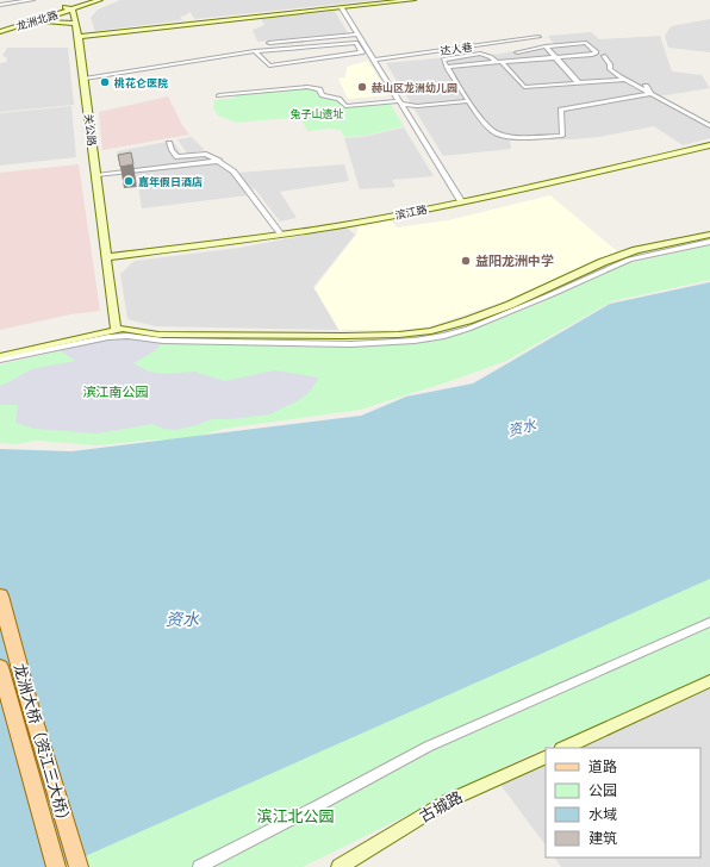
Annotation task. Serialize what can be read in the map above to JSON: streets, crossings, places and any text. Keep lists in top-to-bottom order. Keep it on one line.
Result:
{"streets":{"main road":["龙洲北路","关公路","滨江路","龙洲大桥（资江三大桥）","古城路"],"street":["达人巷"]},"crossings":[["龙洲北路","关公路"],["关公路","滨江路"]],"water":["资水"],"parks":["兔子山遗址","滨江南公园","滨江北公园"],"places":["桃花仑医院","赫山区龙洲幼儿园","嘉年假日酒店","益阳龙洲中学"],"legend":["道路","公园","水域","建筑"]}
